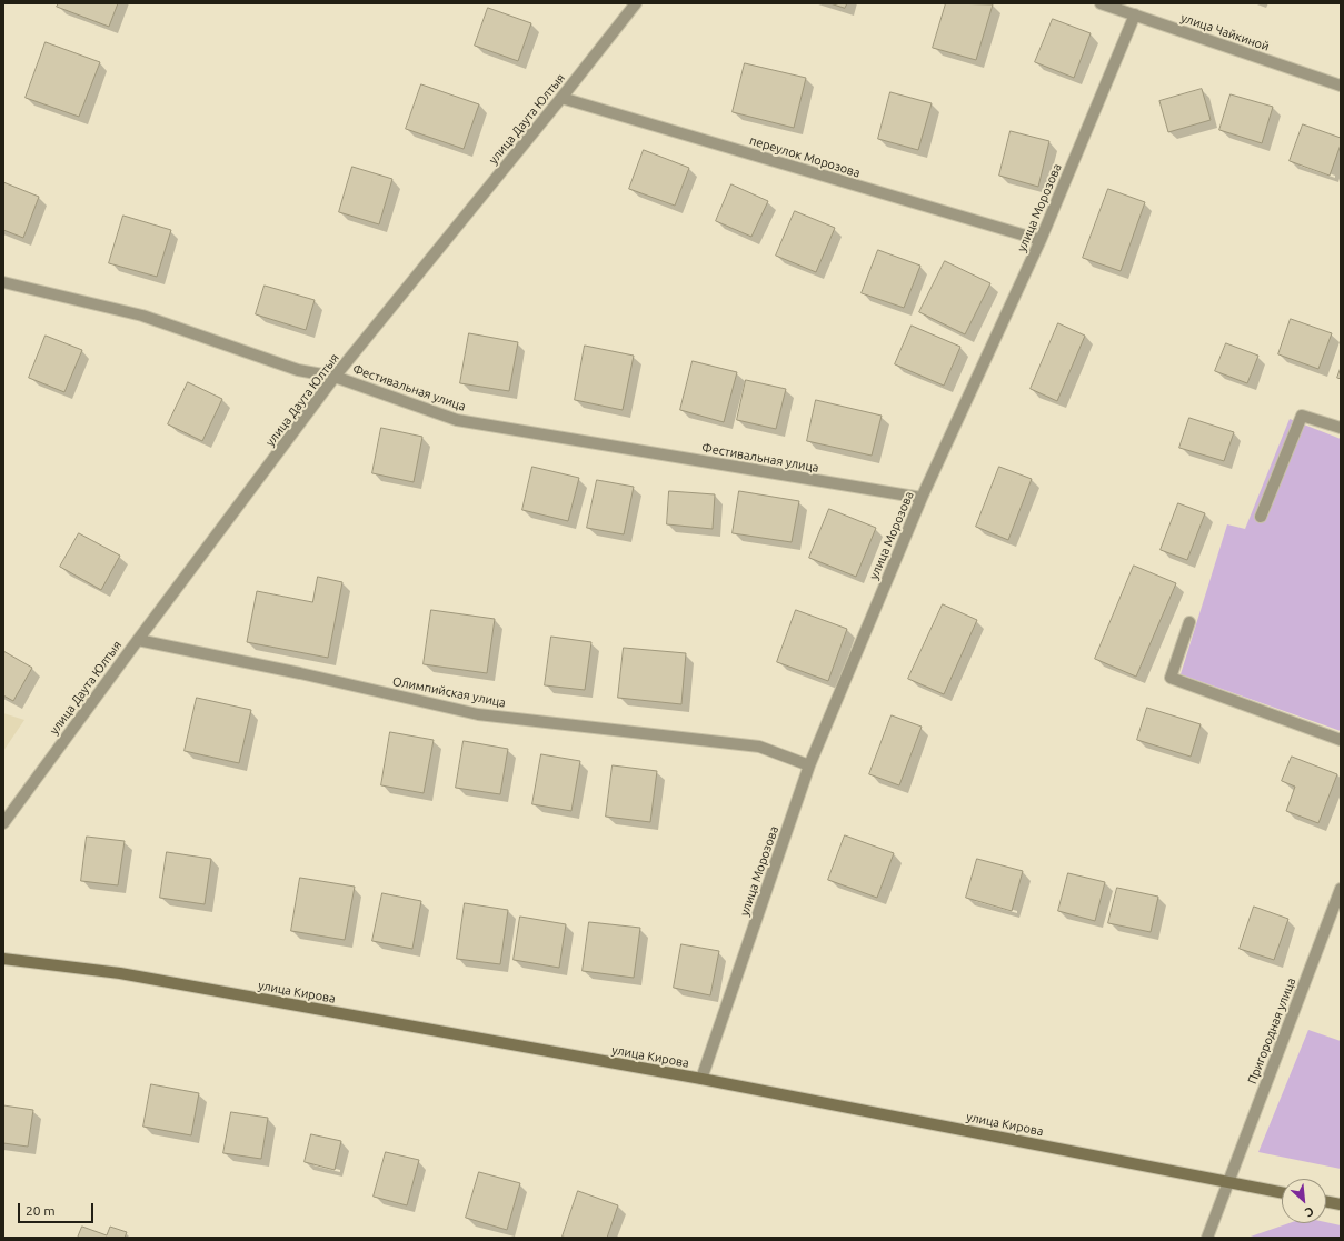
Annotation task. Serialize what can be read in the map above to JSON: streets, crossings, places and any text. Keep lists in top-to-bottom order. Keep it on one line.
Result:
{"streets":{"main road":["улица Кирова"],"street":["улица Чайкиной","улица Даута Юлтыя","переулок Морозова","улица Морозова","Фестивальная улица","Олимпийская улица","Пригородная улица"]},"crossings":[["улица Чайкиной","улица Морозова"],["улица Даута Юлтыя","переулок Морозова"],["улица Даута Юлтыя","Фестивальная улица"],["улица Даута Юлтыя","Олимпийская улица"],["переулок Морозова","улица Морозова"],["улица Морозова","Фестивальная улица"],["улица Морозова","Олимпийская улица"],["улица Морозова","улица Кирова"],["улица Кирова","Пригородная улица"]],"scale_bar":"20 m","north":"bottom right"}
